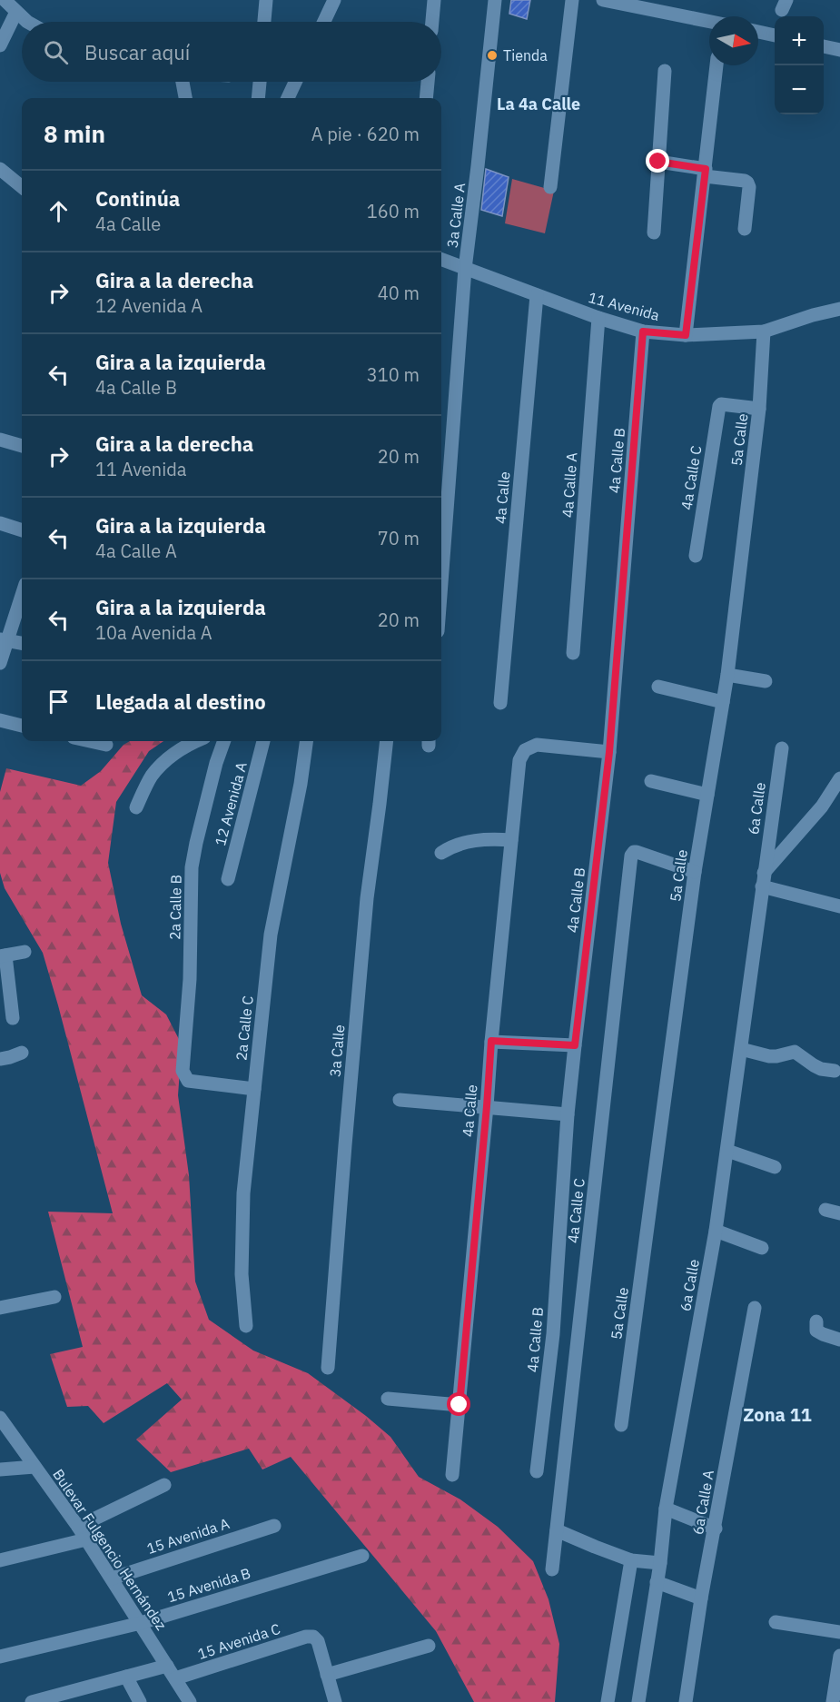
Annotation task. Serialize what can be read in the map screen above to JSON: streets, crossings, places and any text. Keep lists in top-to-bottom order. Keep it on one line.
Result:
{"streets":{"street":["3a Calle A","11 Avenida","5a Calle","4a Calle B","4a Calle C","4a Calle A","4a Calle","12 Avenida A","6a Calle","2a Calle B","2a Calle C","3a Calle","6a Calle A","15 Avenida A","Bulevar Fulgencio Hernández","15 Avenida B","15 Avenida C"]},"crossings":[["3a Calle A","11 Avenida"],["11 Avenida","5a Calle"],["11 Avenida","4a Calle B"],["11 Avenida","4a Calle A"],["11 Avenida","4a Calle"],["5a Calle","4a Calle C"],["4a Calle B","4a Calle"],["2a Calle B","2a Calle C"],["15 Avenida A","Bulevar Fulgencio Hernández"],["Bulevar Fulgencio Hernández","15 Avenida B"],["Bulevar Fulgencio Hernández","15 Avenida C"]],"districts":["La 4a Calle","Zona 11"],"places":["Tienda"],"north":"right","page":{"map_buttons":["+","−"],"search":"Buscar aquí","heading":["8 min","A pie · 620 m"],"list":[["Continúa","4a Calle","160 m"],["Gira a la derecha","12 Avenida A","40 m"],["Gira a la izquierda","4a Calle B","310 m"],["Gira a la derecha","11 Avenida","20 m"],["Gira a la izquierda","4a Calle A","70 m"],["Gira a la izquierda","10a Avenida A","20 m"],"Llegada al destino"]}}
